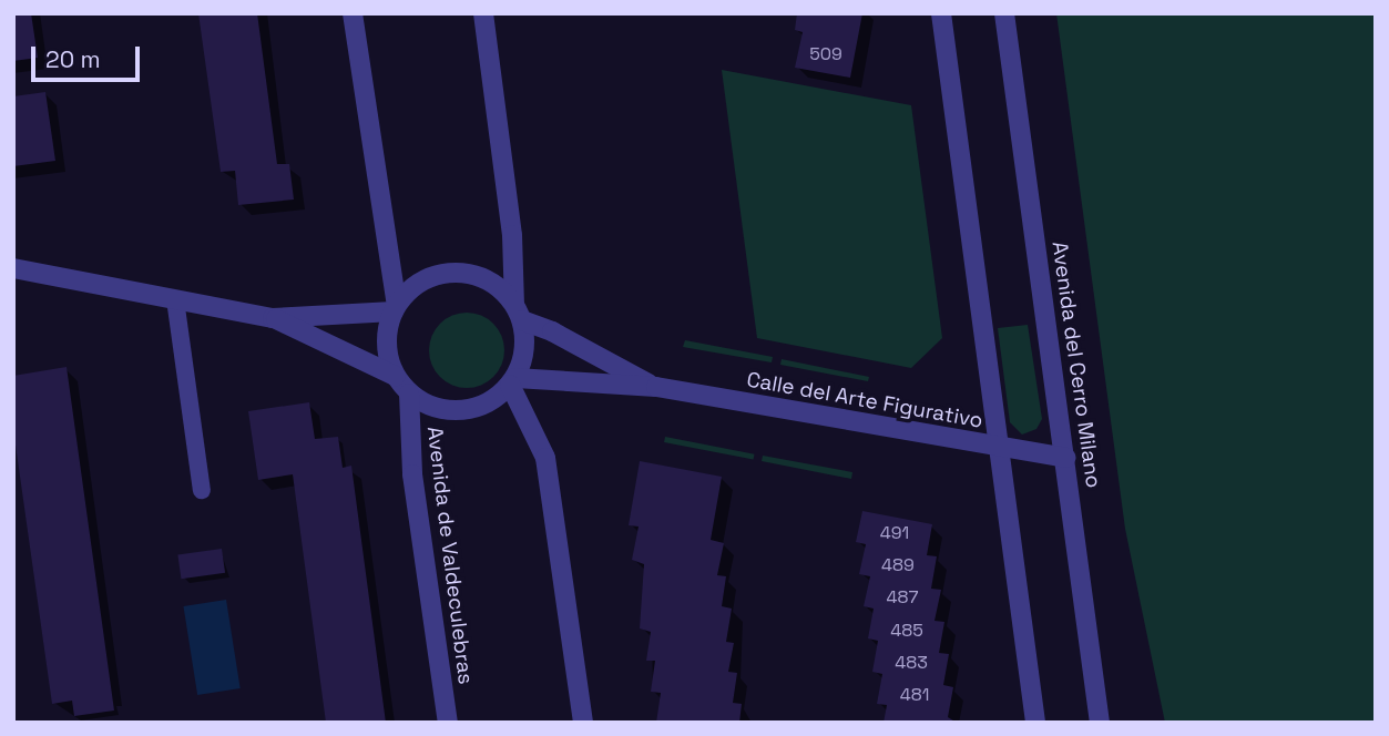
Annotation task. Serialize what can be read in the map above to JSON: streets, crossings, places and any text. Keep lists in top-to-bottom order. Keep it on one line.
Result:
{"streets":{"street":["Avenida del Cerro Milano","Calle del Arte Figurativo","Avenida de Valdeculebras"]},"crossings":[["Avenida del Cerro Milano","Calle del Arte Figurativo"],["Calle del Arte Figurativo","Avenida de Valdeculebras"]],"house_numbers":["509","491","489","487","485","483","481"],"scale_bar":"20 m"}
